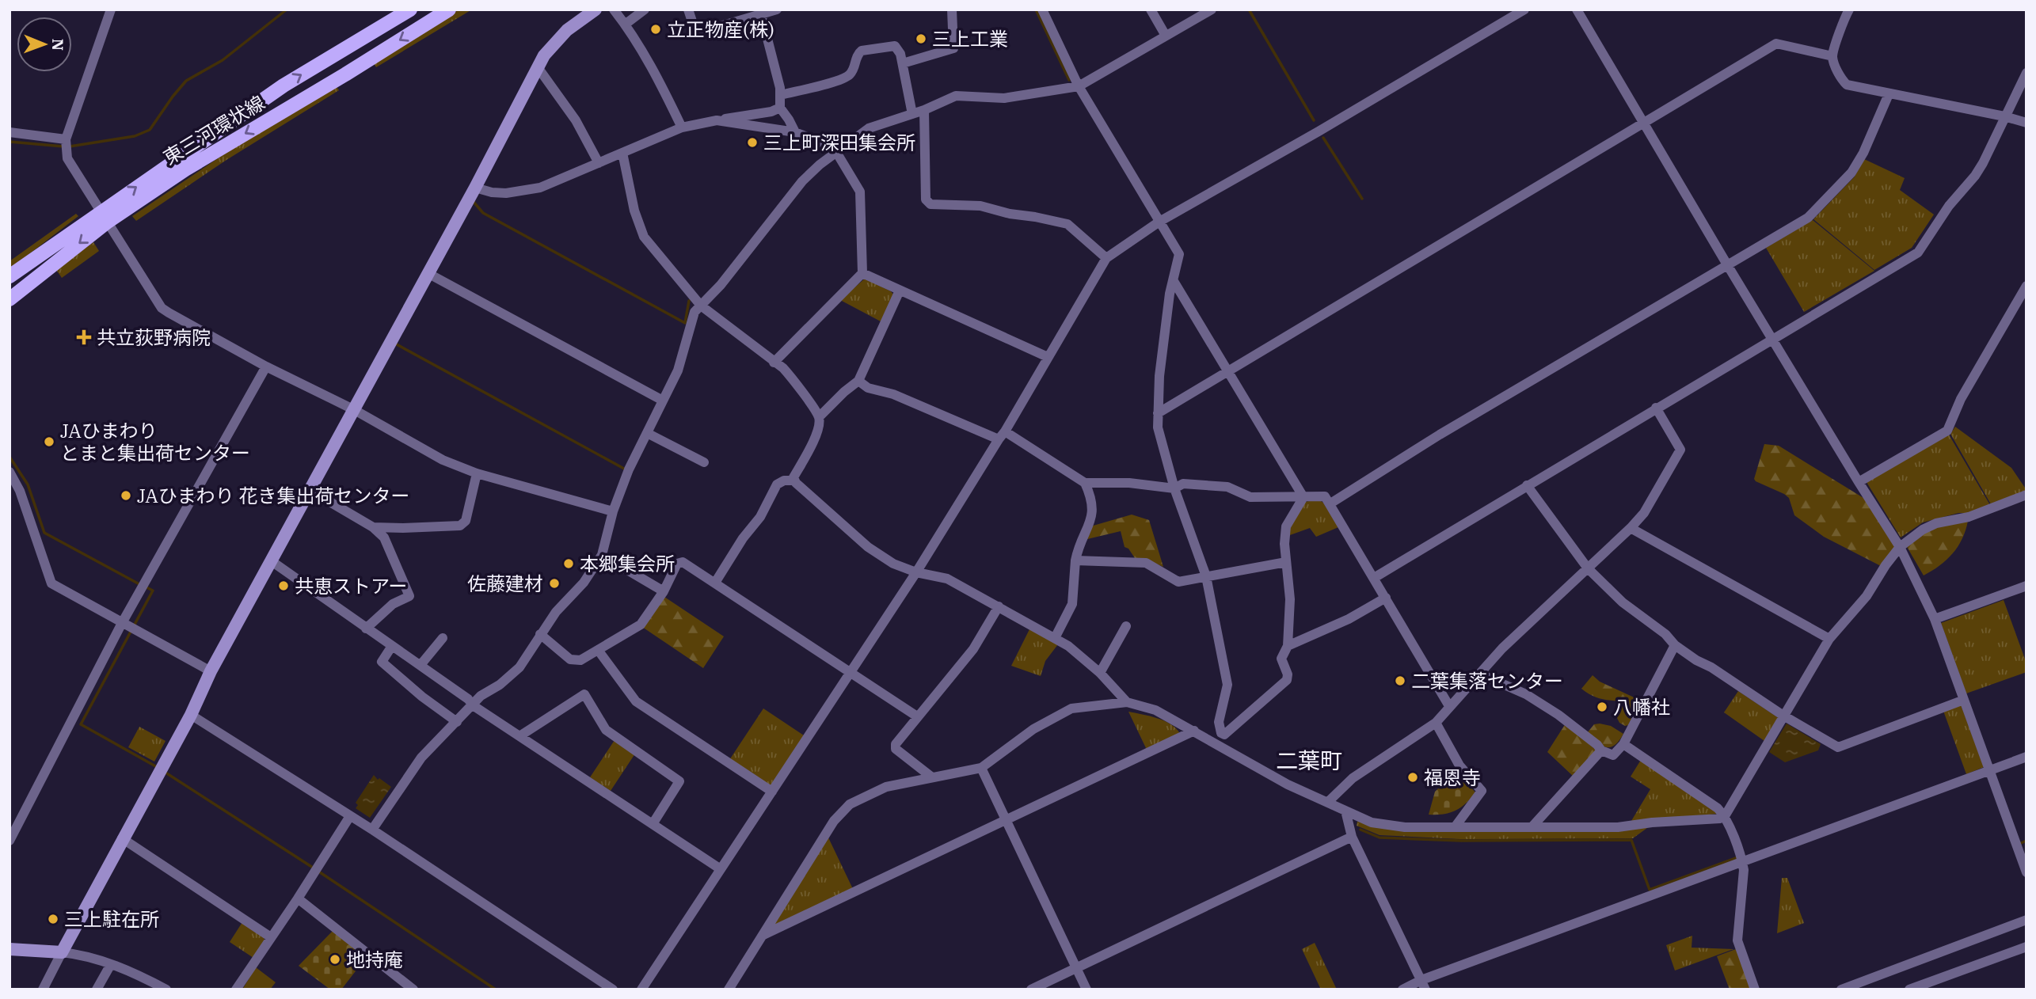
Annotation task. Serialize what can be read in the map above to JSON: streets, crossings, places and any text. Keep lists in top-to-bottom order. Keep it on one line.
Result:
{"streets":{"main road":["東三河環状線"]},"districts":["二葉町"],"places":{"other":["立正物産(株)","三上工業","三上町深田集会所","JAひまわり とまと集出荷センター","JAひまわり 花き集出荷センター","本郷集会所","佐藤建材","共恵ストアー","二葉集落センター","八幡社","福恩寺","三上駐在所","地持庵"],"health":["共立荻野病院"]},"north":"right"}
